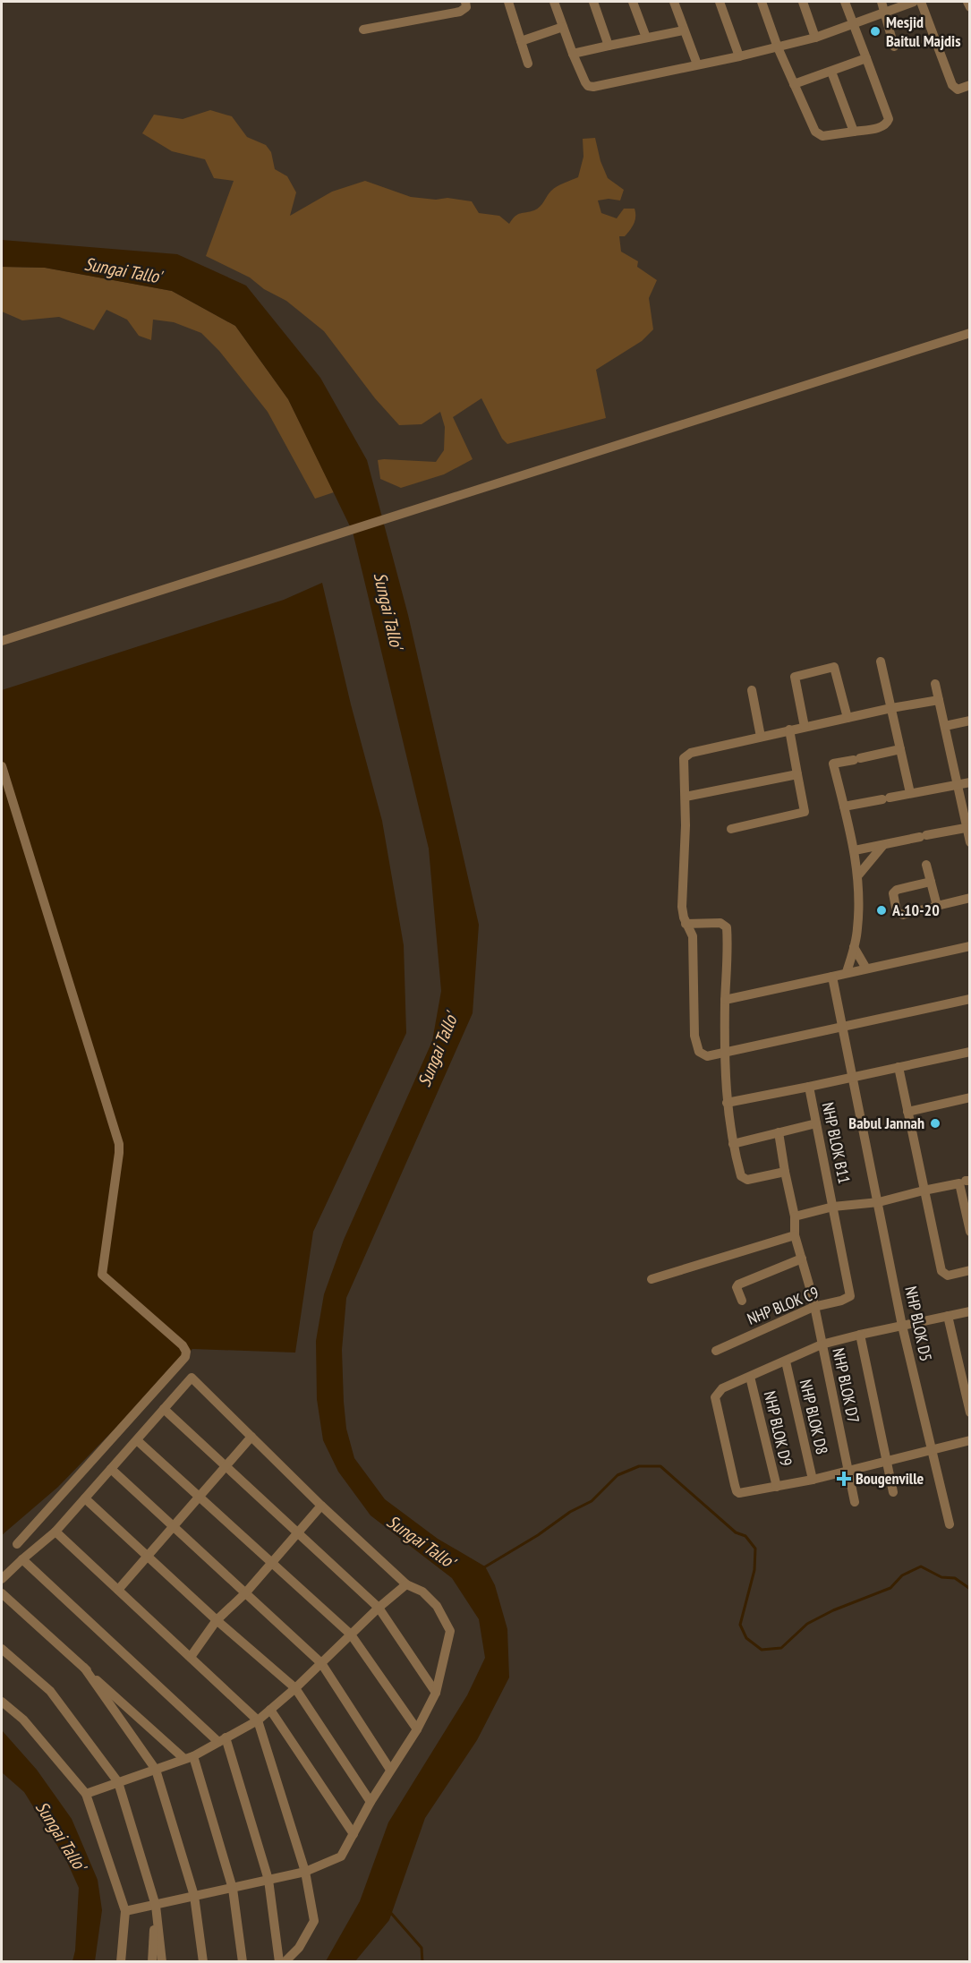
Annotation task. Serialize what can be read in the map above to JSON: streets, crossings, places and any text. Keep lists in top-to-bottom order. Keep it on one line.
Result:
{"streets":{"street":["NHP BLOK B11","NHP BLOK C9","NHP BLOK D5","NHP BLOK D7","NHP BLOK D8","NHP BLOK D9"]},"crossings":[["NHP BLOK B11","NHP BLOK C9"],["NHP BLOK B11","NHP BLOK D5"],["NHP BLOK C9","NHP BLOK D7"]],"water":["Sungai Tallo'"],"places":{"other":["Mesjid Baitul Majdis","A.10-20","Babul Jannah"],"health":["Bougenville"]}}
